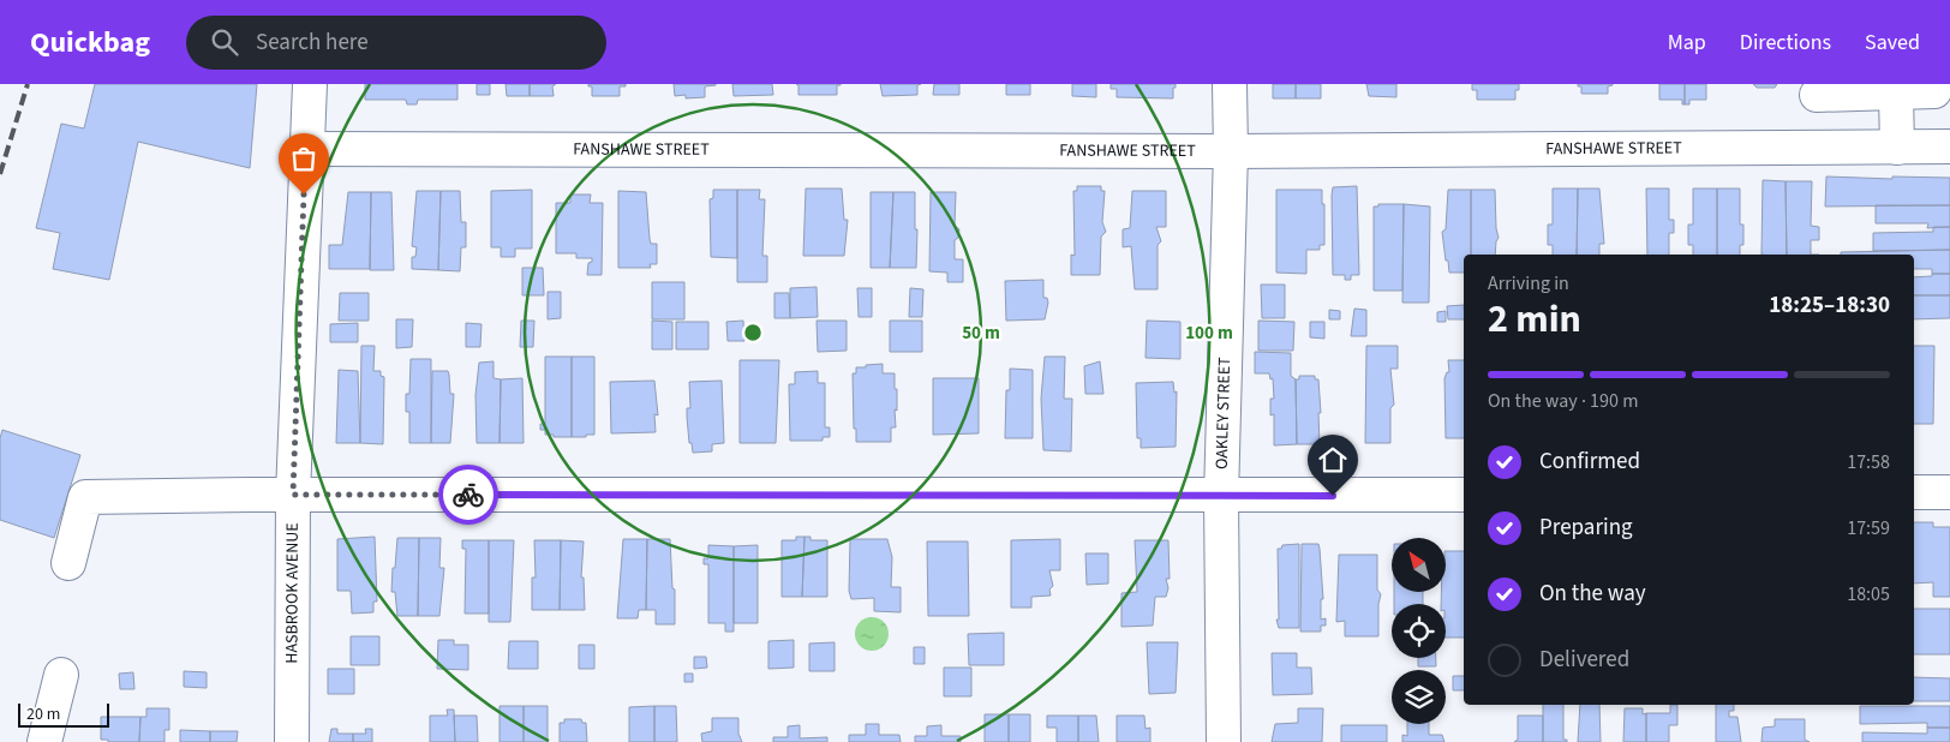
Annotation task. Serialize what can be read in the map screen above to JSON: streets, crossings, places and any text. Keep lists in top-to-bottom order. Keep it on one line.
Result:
{"streets":{"street":["FANSHAWE STREET","OAKLEY STREET","HASBROOK AVENUE"]},"crossings":[["FANSHAWE STREET","OAKLEY STREET"],["FANSHAWE STREET","HASBROOK AVENUE"]],"scale_bar":"20 m","north":"top left","page":{"header":"Quickbag","search":"Search here","nav":["Map","Directions","Saved"],"heading":["2 min","Arriving in","18:25–18:30"],"bar":"On the way · 190 m","list":[["Confirmed","17:58"],["Preparing","17:59"],["On the way","18:05"],"Delivered"],"scale":"20 m"},"rings":["50 m","100 m"]}
